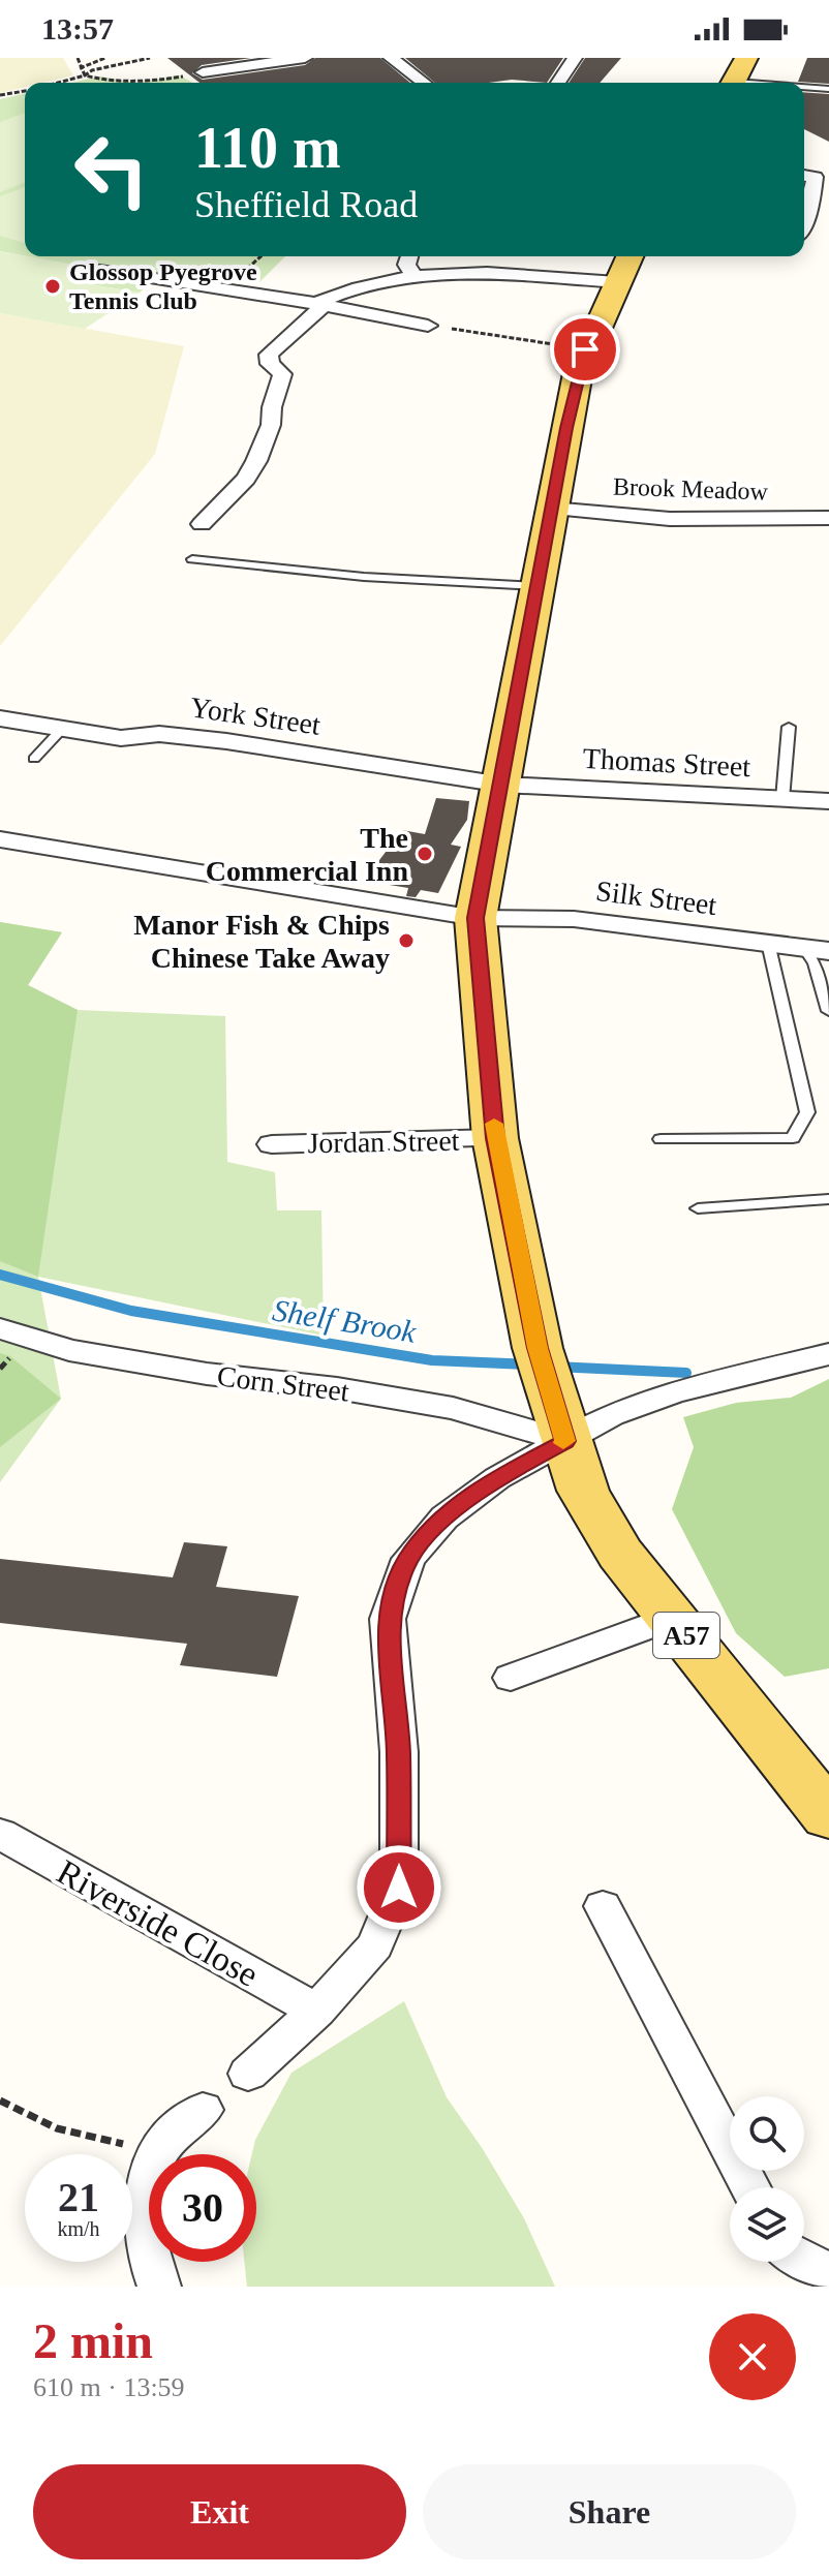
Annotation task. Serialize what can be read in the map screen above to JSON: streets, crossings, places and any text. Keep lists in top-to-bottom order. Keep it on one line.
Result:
{"streets":{"main road":["A57"],"street":["Brook Meadow","York Street","Thomas Street","Silk Street","Jordan Street","Corn Street","Riverside Close"]},"crossings":[["Brook Meadow","A57"],["York Street","Thomas Street"],["York Street","A57"],["Thomas Street","A57"],["Silk Street","A57"],["Jordan Street","A57"],["Corn Street","A57"]],"water":["Shelf Brook"],"places":["Glossop Pyegrove Tennis Club","The Commercial Inn","Manor Fish & Chips Chinese Take Away"],"page":{"status":"13:57","turn":["110 m","Sheffield Road"],"speed":"21 km/h","limit":"30","heading":["2 min","610 m · 13:59"],"buttons":["Exit","Share"]}}
